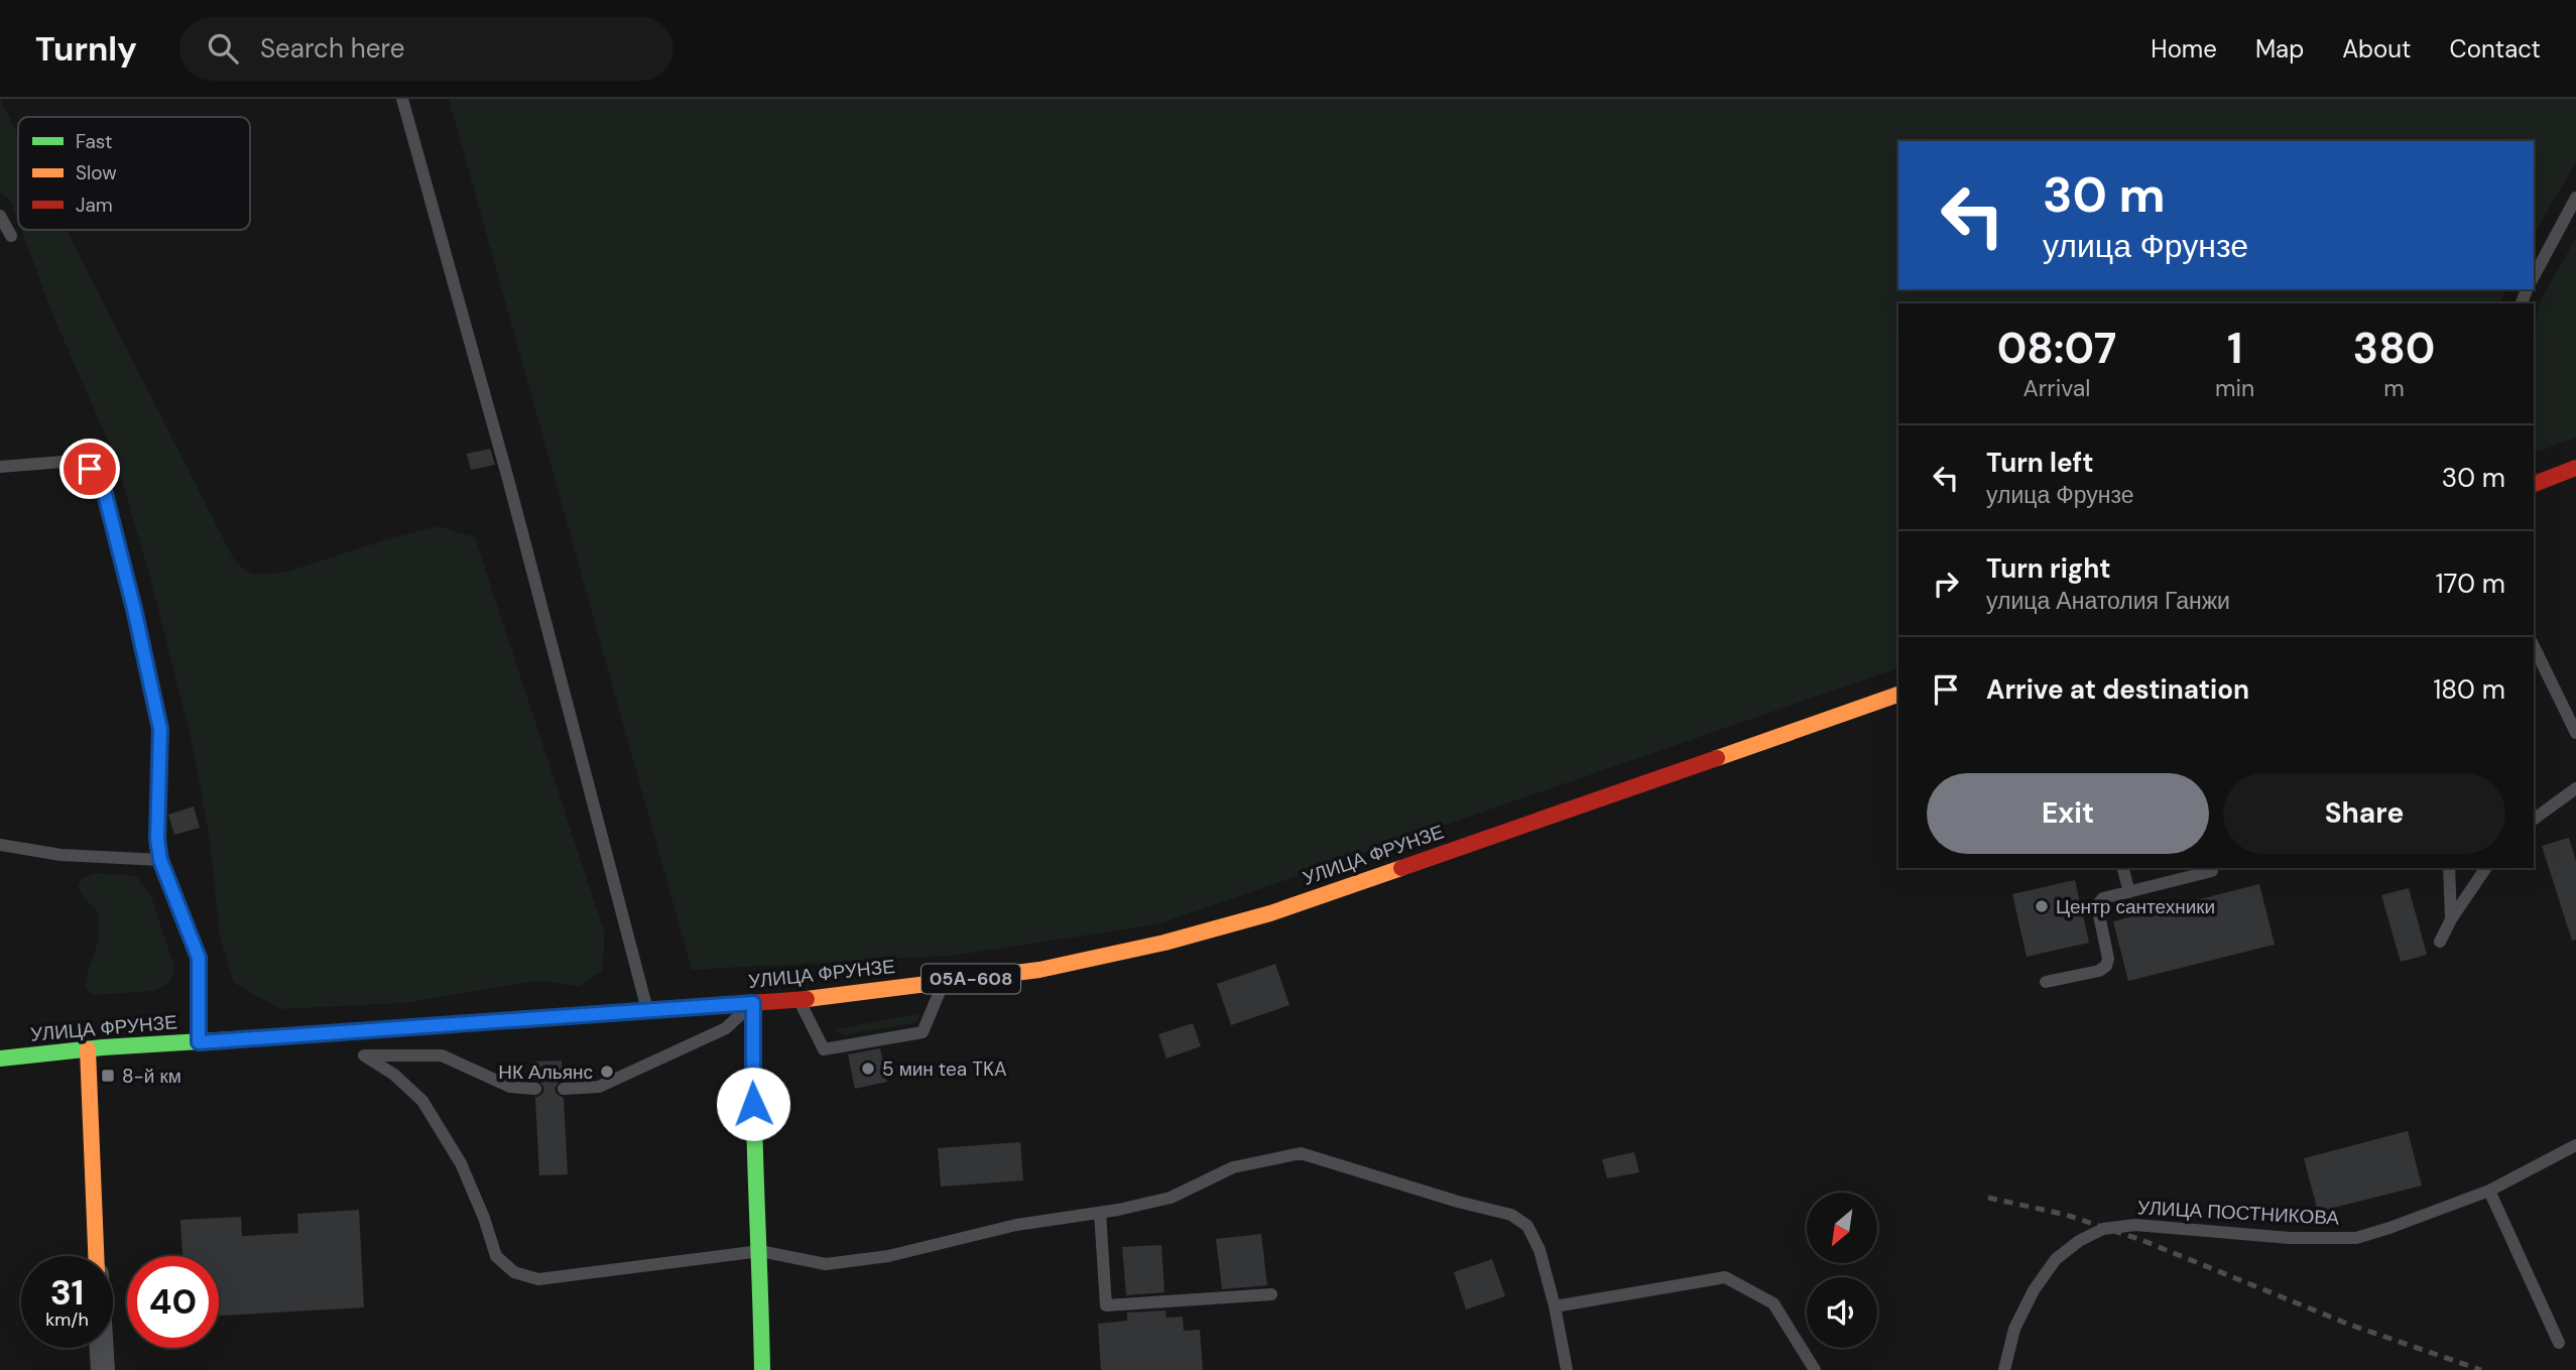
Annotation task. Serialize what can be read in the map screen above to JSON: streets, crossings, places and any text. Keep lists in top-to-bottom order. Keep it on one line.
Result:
{"streets":{"main road":["УЛИЦА ФРУНЗЕ","05А-608"],"lane":["УЛИЦА ПОСТНИКОВА"]},"places":{"other":["Центр сантехники","5 мин tea TKA","НК Альянс"],"transit":["8-й км"]},"legend":["Fast","Slow","Jam"],"north":"bottom left","page":{"header":"Turnly","search":"Search here","nav":["Home","Map","About","Contact"],"turn":["30 m","улица Фрунзе"],"eta":["08:07","Arrival","1","min","380","m"],"list":[{"name":"Turn left","note":"улица Фрунзе","value":"30 m"},{"name":"Turn right","note":"улица Анатолия Ганжи","value":"170 m"},{"name":"Arrive at destination","value":"180 m"}],"buttons":["Exit","Share"],"speed":"31 km/h","limit":"40"}}
